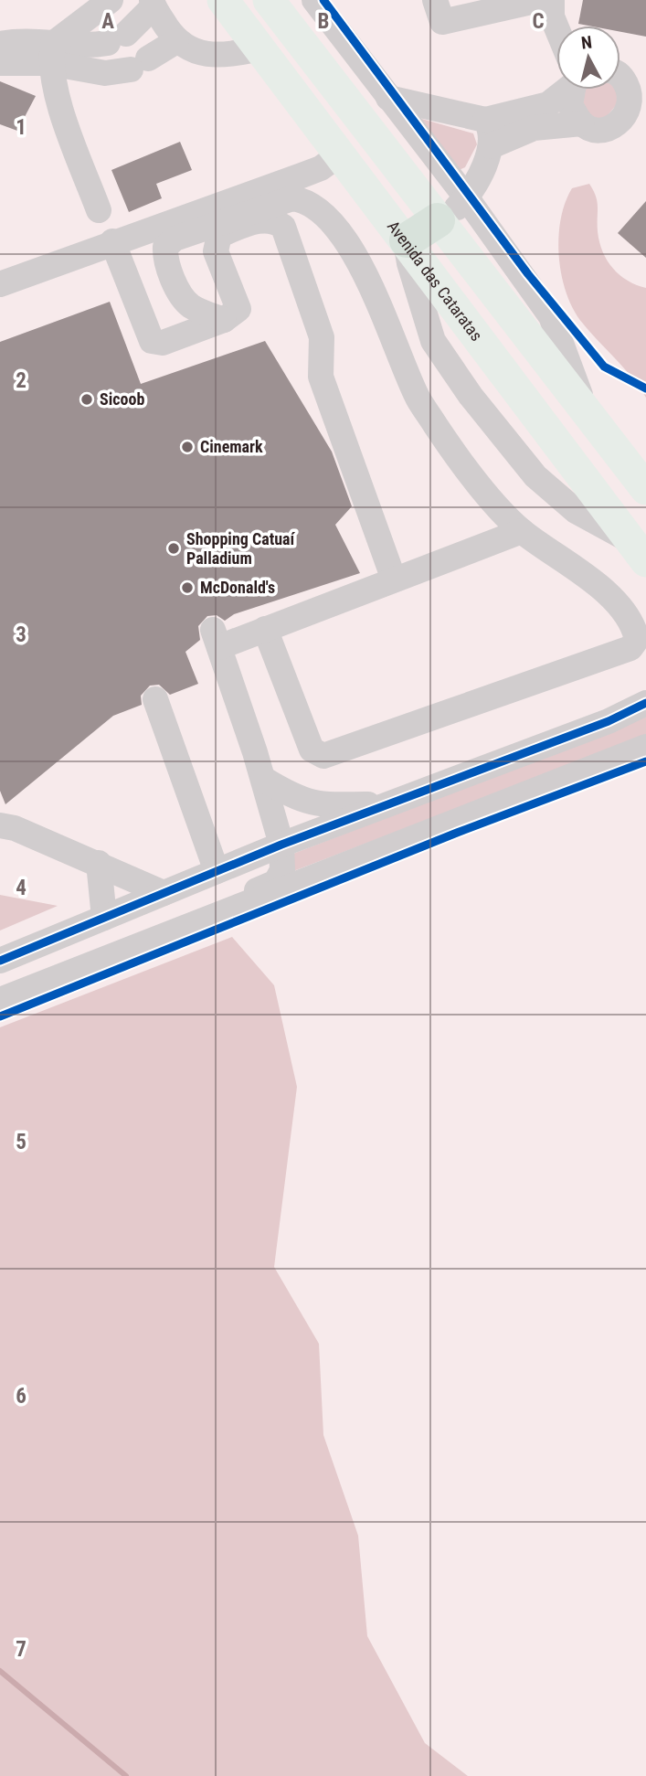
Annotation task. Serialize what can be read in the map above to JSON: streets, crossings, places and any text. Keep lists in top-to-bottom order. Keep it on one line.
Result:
{"streets":{"main road":["Avenida das Cataratas"]},"places":["Sicoob","Cinemark","Shopping Catuaí Palladium","McDonald's"],"north":"top","grid":{"columns":["A","B","C"],"rows":["1","2","3","4","5","6","7"]}}
